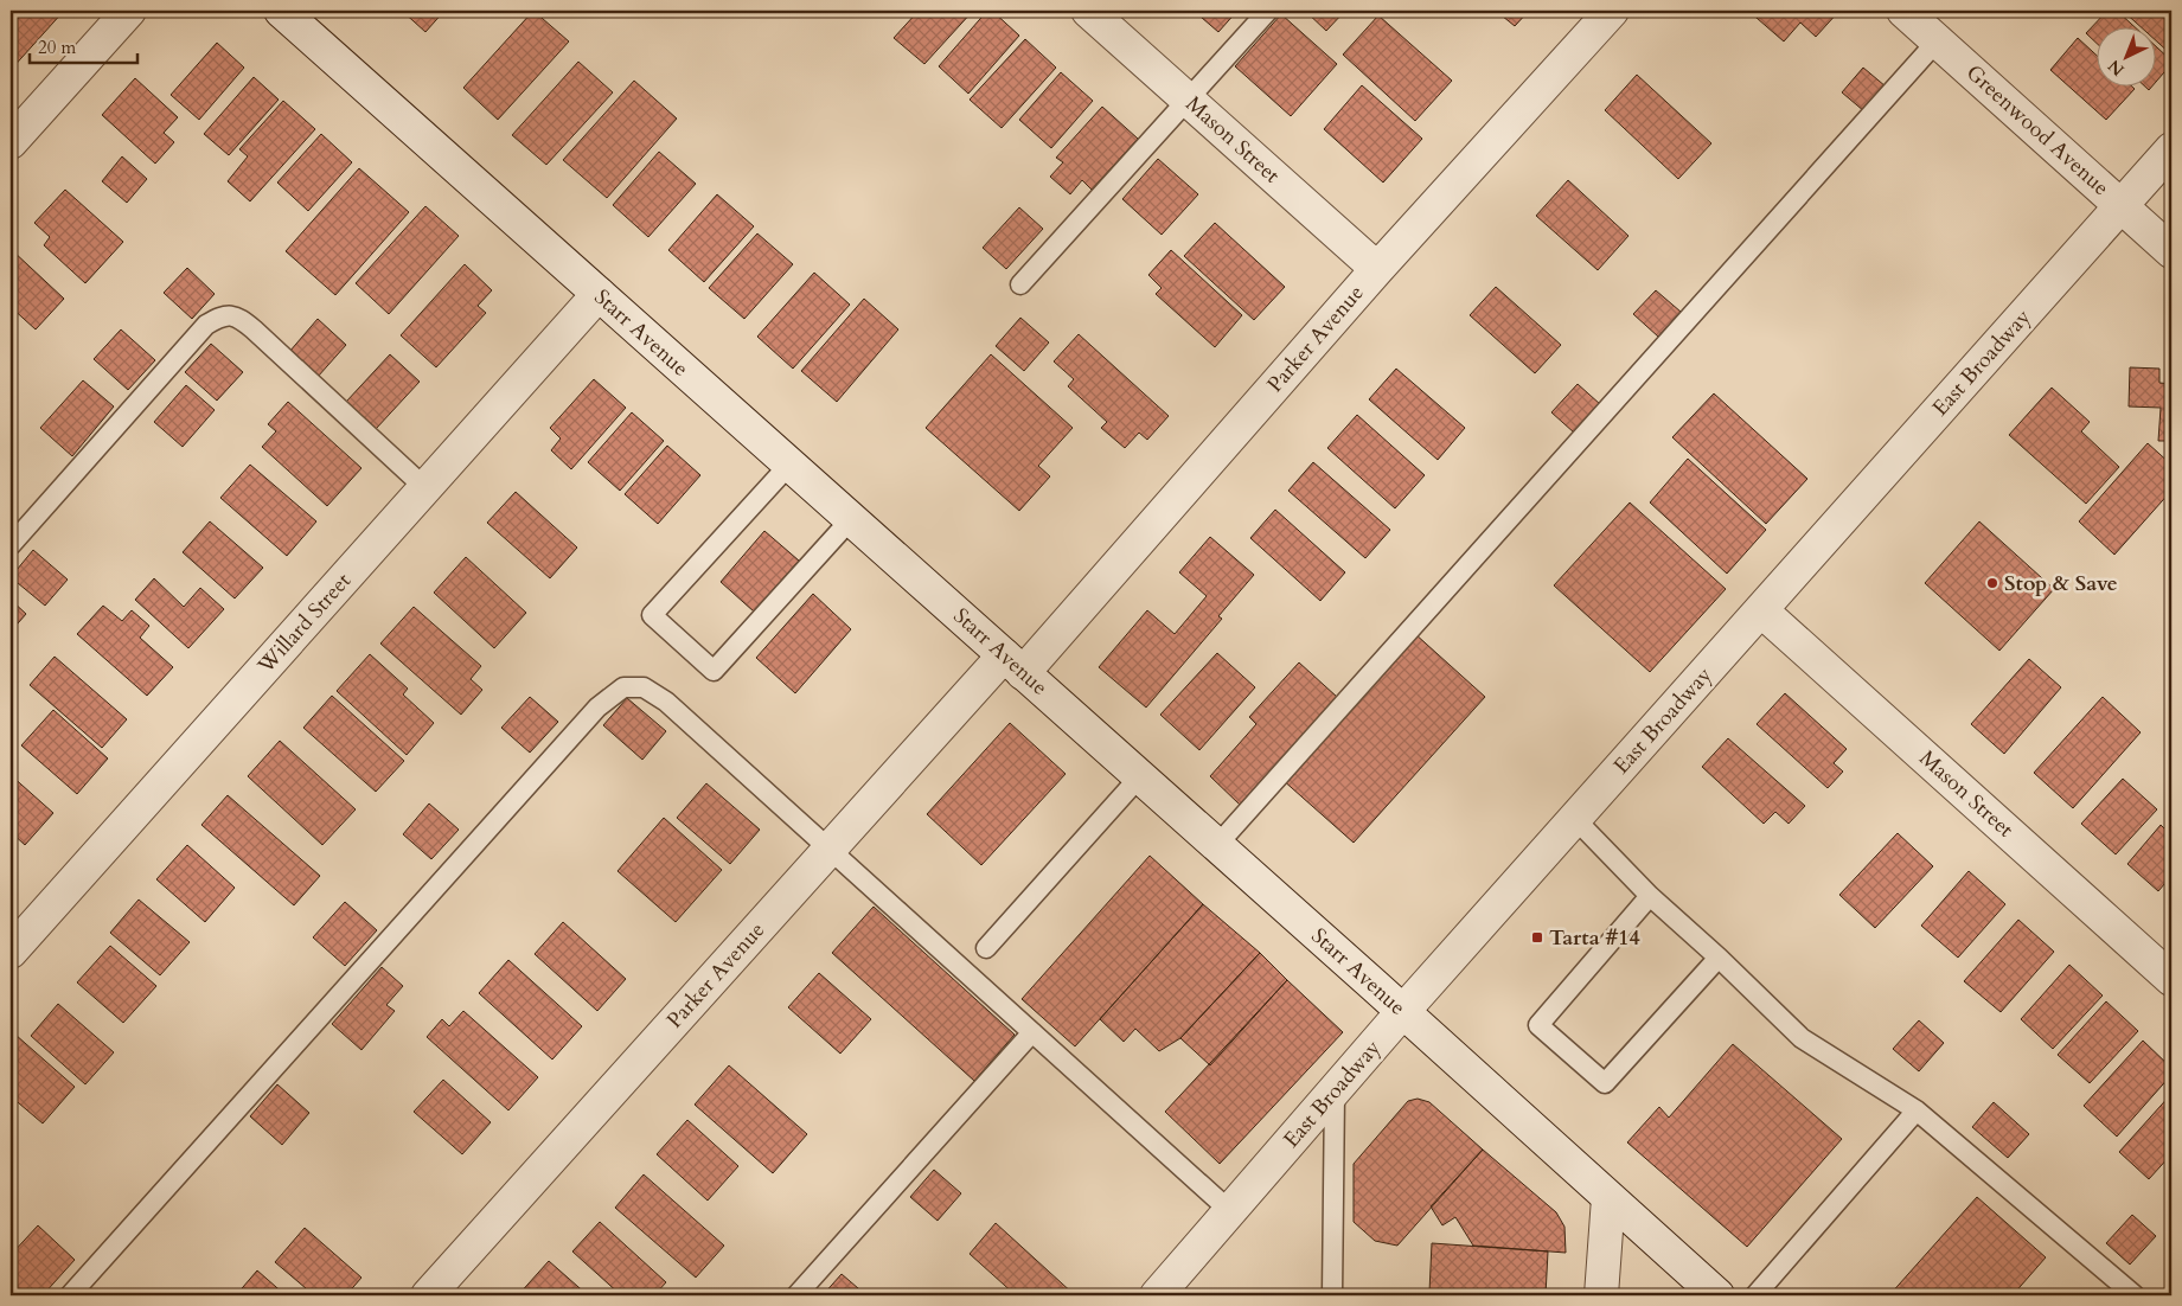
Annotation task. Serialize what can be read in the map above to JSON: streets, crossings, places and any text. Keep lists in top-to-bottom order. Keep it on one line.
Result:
{"streets":{"street":["Greenwood Avenue","Mason Street","Starr Avenue","Parker Avenue","East Broadway","Willard Street"]},"crossings":[["Greenwood Avenue","East Broadway"],["Mason Street","Parker Avenue"],["Mason Street","East Broadway"],["Starr Avenue","Parker Avenue"],["Starr Avenue","East Broadway"],["Starr Avenue","Willard Street"]],"places":{"other":["Stop & Save"],"transit":["Tarta #14"]},"scale_bar":"20 m","north":"bottom left"}
